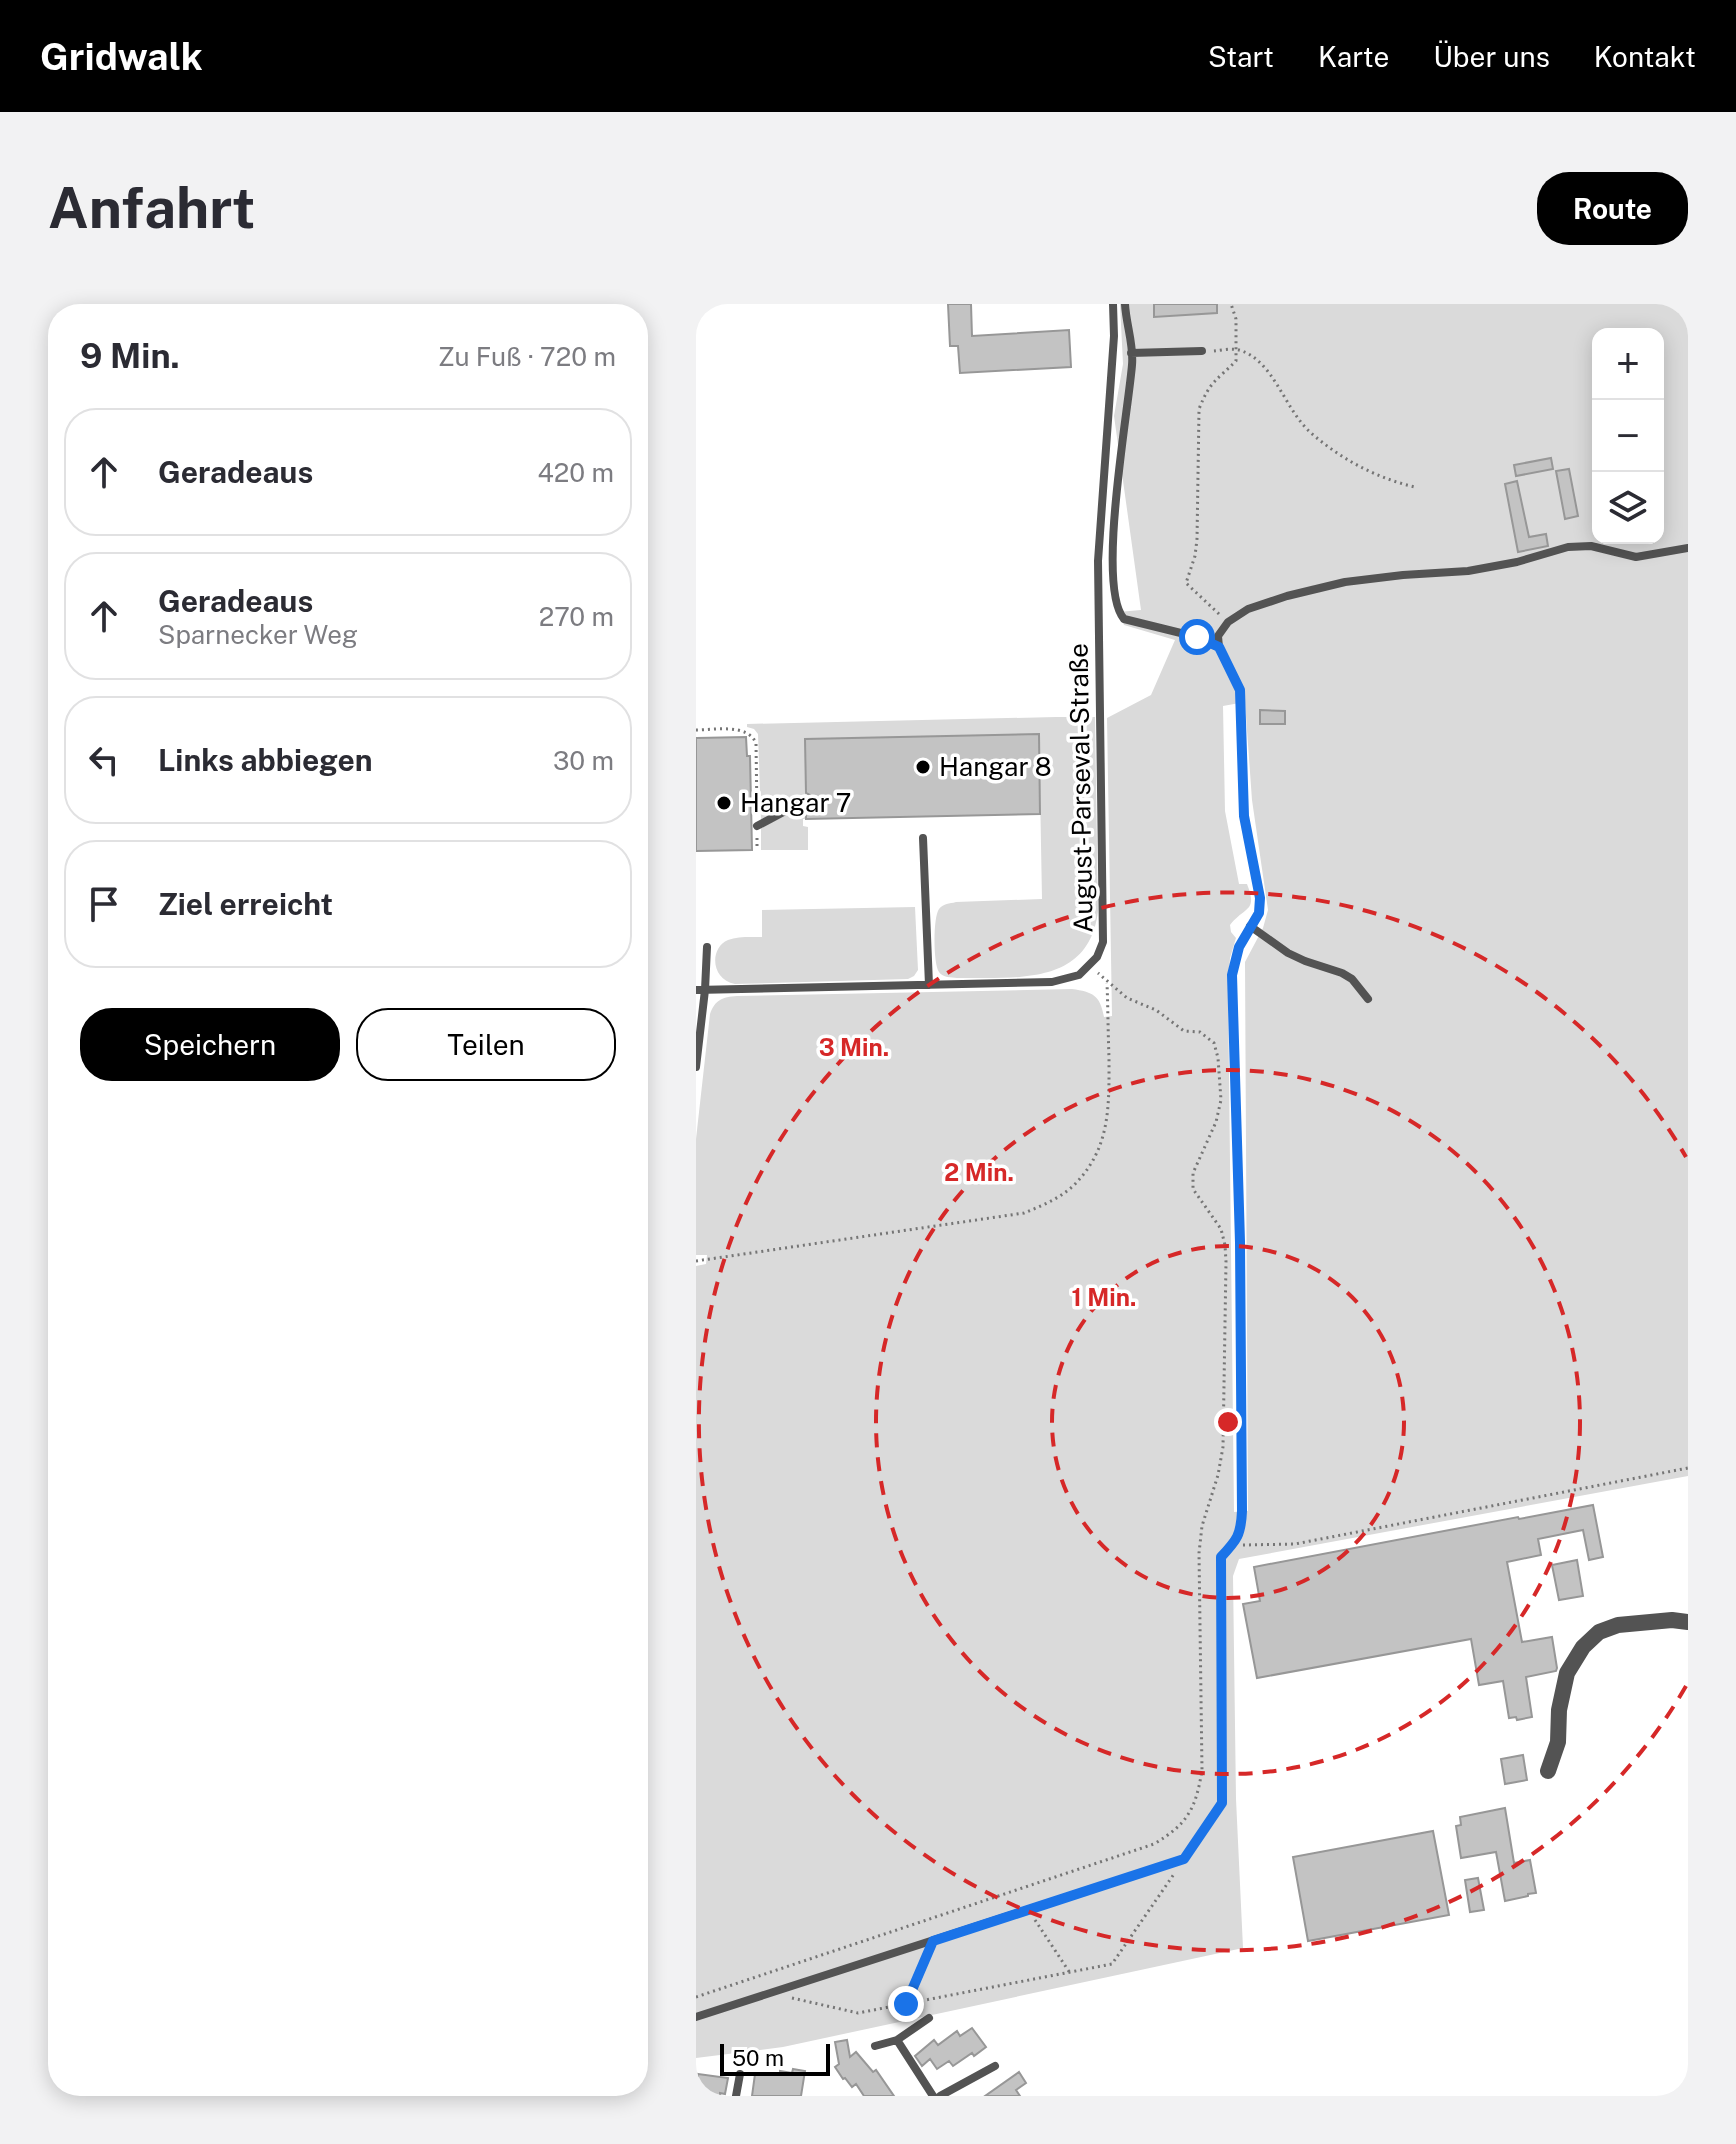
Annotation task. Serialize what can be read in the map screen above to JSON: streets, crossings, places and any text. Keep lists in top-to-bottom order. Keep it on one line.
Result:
{"streets":{"lane":["August-Parseval-Straße"]},"places":["Hangar 8","Hangar 7"],"scale_bar":"50 m","page":{"header":"Gridwalk","nav":["Start","Karte","Über uns","Kontakt"],"buttons":["Route",["Speichern","Teilen"]],"title":"Anfahrt","heading":["9 Min.","Zu Fuß · 720 m"],"map_buttons":["+","−"],"list":[["Geradeaus","420 m"],["Geradeaus","Sparnecker Weg","270 m"],["Links abbiegen","30 m"],"Ziel erreicht"],"scale":"50 m"},"rings":["3 Min.","2 Min.","1 Min."]}
